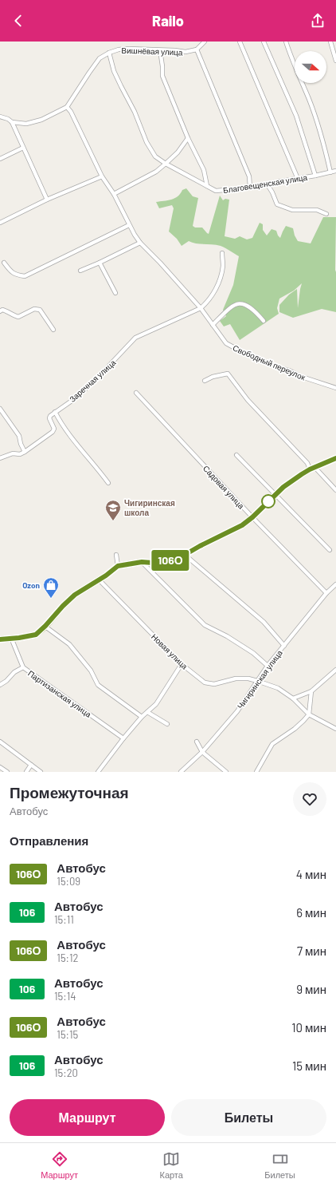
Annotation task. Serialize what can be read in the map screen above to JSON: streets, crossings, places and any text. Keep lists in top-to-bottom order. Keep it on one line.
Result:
{"streets":{"street":["Вишнёвая улица","Благовещенская улица","Свободный переулок","Заречная улица","Садовая улица","Новая улица","Чигиринская улица","Партизанская улица"]},"crossings":[["Вишнёвая улица","Благовещенская улица"],["Свободный переулок","Заречная улица"],["Садовая улица","Чигиринская улица"],["Новая улица","Чигиринская улица"]],"places":{"school or university":["Чигиринская школа"],"shop":["Ozon"]},"lines":["bus line 106О"],"north":"right","page":{"header":"Railo","on_map":"106О","heading":[["Промежуточная","Автобус"],"Отправления"],"list":[{"mark":"106О","name":"Автобус","note":"15:09","value":"4 мин"},{"mark":"106","name":"Автобус","note":"15:11","value":"6 мин"},{"mark":"106О","name":"Автобус","note":"15:12","value":"7 мин"},{"mark":"106","name":"Автобус","note":"15:14","value":"9 мин"},{"mark":"106О","name":"Автобус","note":"15:15","value":"10 мин"},{"mark":"106","name":"Автобус","note":"15:20","value":"15 мин"}],"buttons":["Маршрут","Билеты"],"tabs":["Маршрут","Карта","Билеты"]}}
